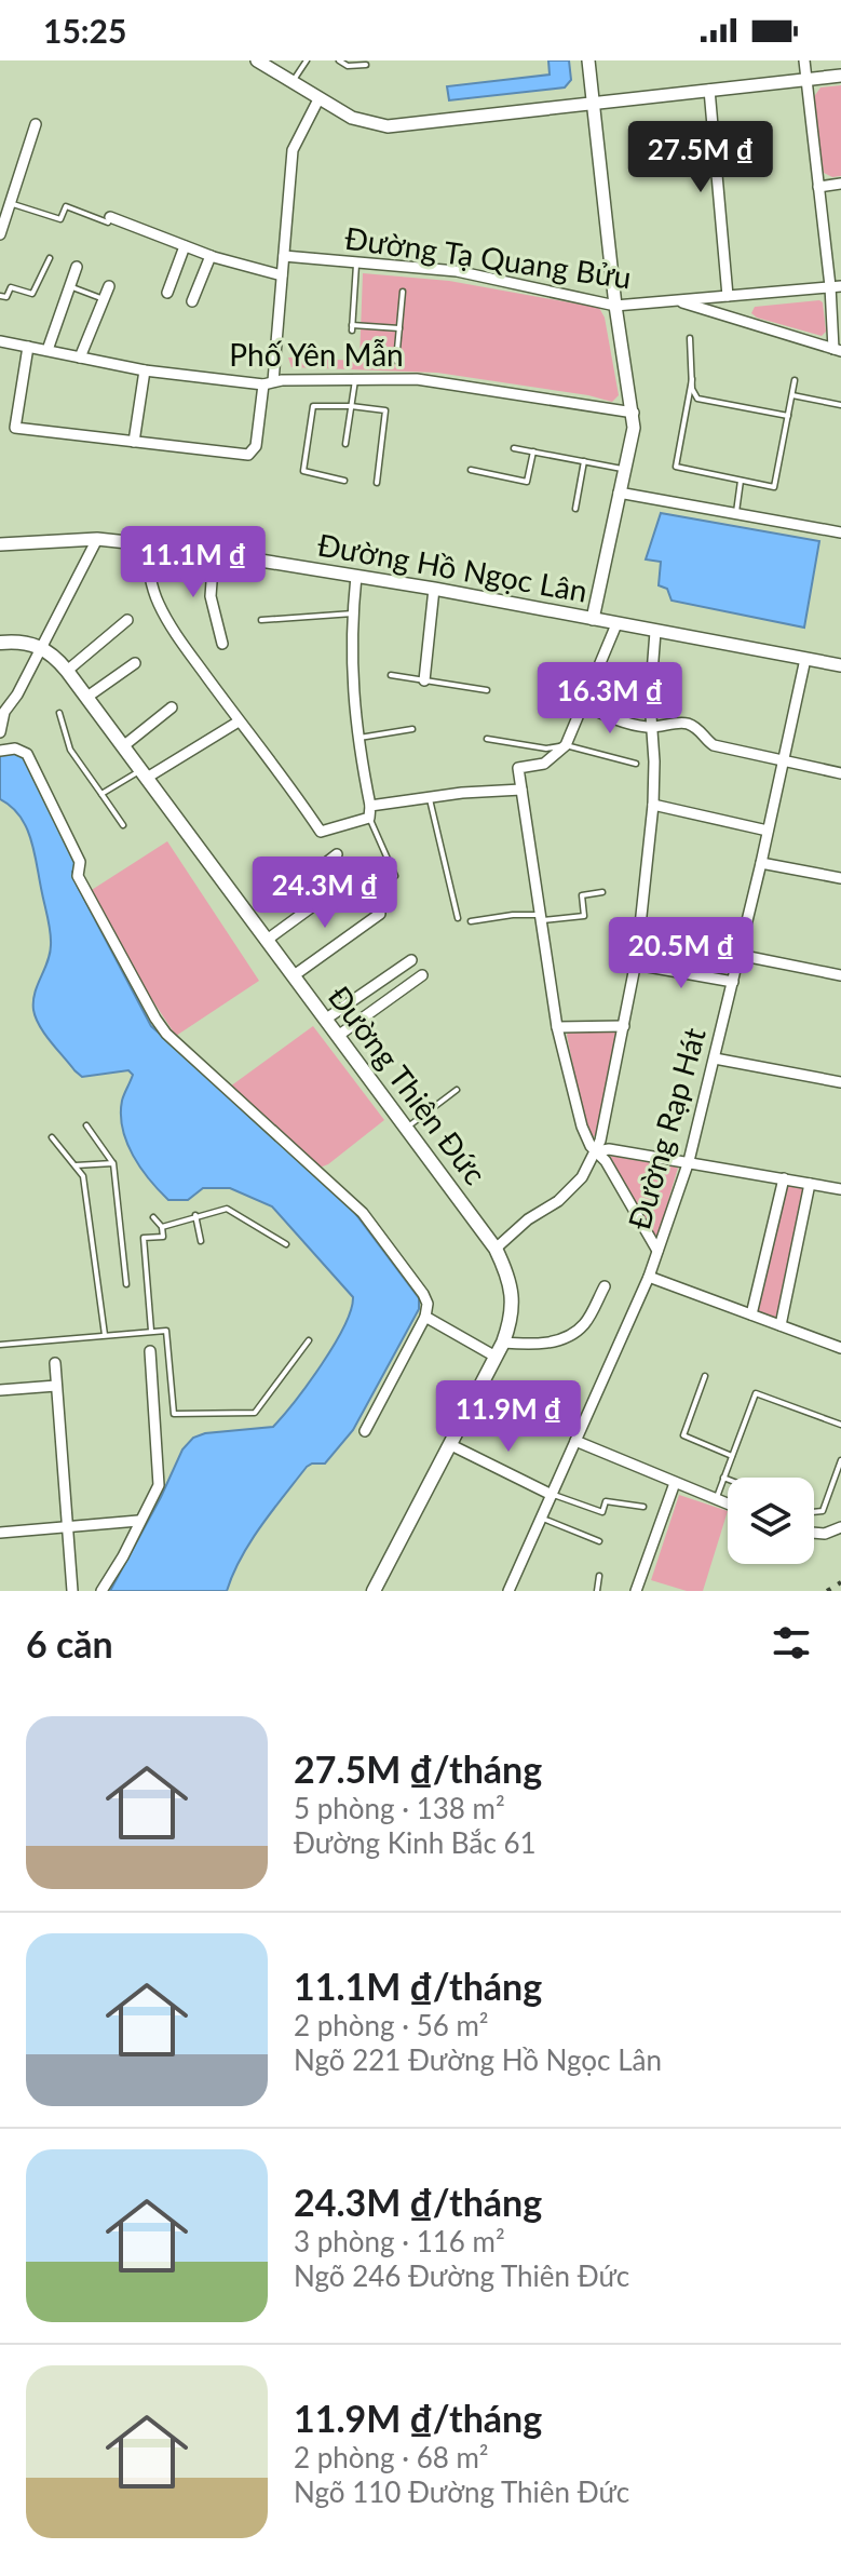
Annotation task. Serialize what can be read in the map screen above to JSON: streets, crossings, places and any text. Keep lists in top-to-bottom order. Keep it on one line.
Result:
{"streets":{"main road":["Đường Thiên Đức"],"street":["Đường Tạ Quang Bửu","Phố Yên Mẫn","Đường Hồ Ngọc Lân","Đường Rạp Hát"]},"crossings":[["Đường Hồ Ngọc Lân","Đường Rạp Hát"]],"page":{"status":"15:25","price":["27.5M ₫","11.1M ₫","16.3M ₫","24.3M ₫","20.5M ₫","11.9M ₫"],"heading":"6 căn","list":[{"name":"27.5M ₫/tháng","note":"5 phòng · 138 m² · Đường Kinh Bắc 61"},{"name":"11.1M ₫/tháng","note":"2 phòng · 56 m² · Ngõ 221 Đường Hồ Ngọc Lân"},{"name":"24.3M ₫/tháng","note":"3 phòng · 116 m² · Ngõ 246 Đường Thiên Đức"},{"name":"11.9M ₫/tháng","note":"2 phòng · 68 m² · Ngõ 110 Đường Thiên Đức"}]}}
